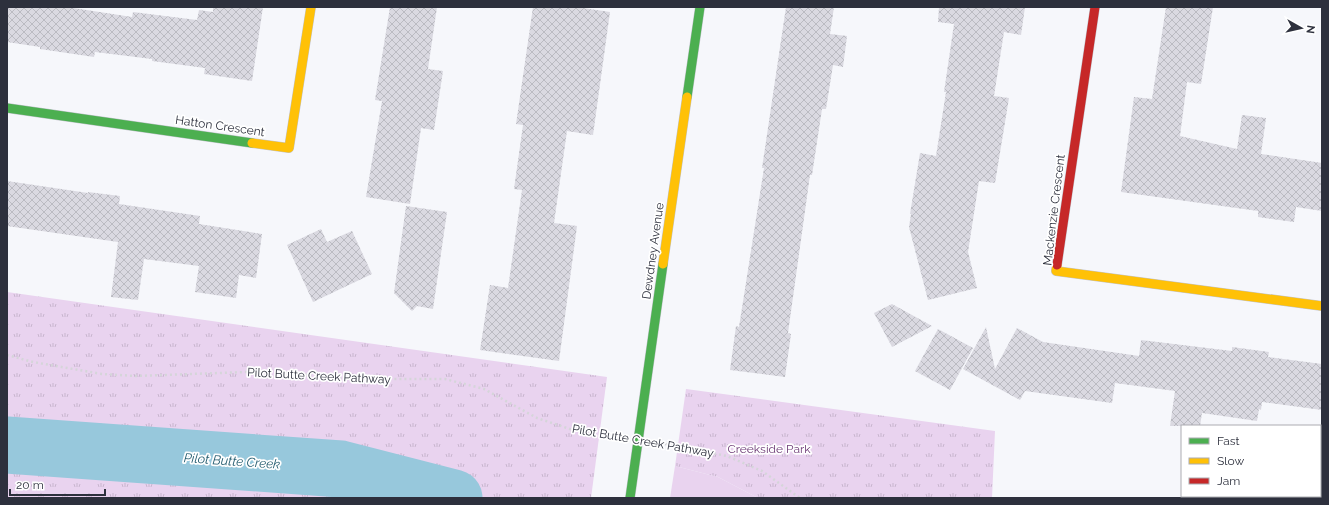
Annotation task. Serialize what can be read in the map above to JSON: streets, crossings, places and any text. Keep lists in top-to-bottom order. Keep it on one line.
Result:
{"streets":{"street":["Hatton Crescent","Mackenzie Crescent","Dewdney Avenue"],"path":["Pilot Butte Creek Pathway"]},"crossings":[["Dewdney Avenue","Pilot Butte Creek Pathway"]],"water":["Pilot Butte Creek"],"parks":["Creekside Park"],"legend":["Fast","Slow","Jam"],"scale_bar":"20 m","north":"right"}
